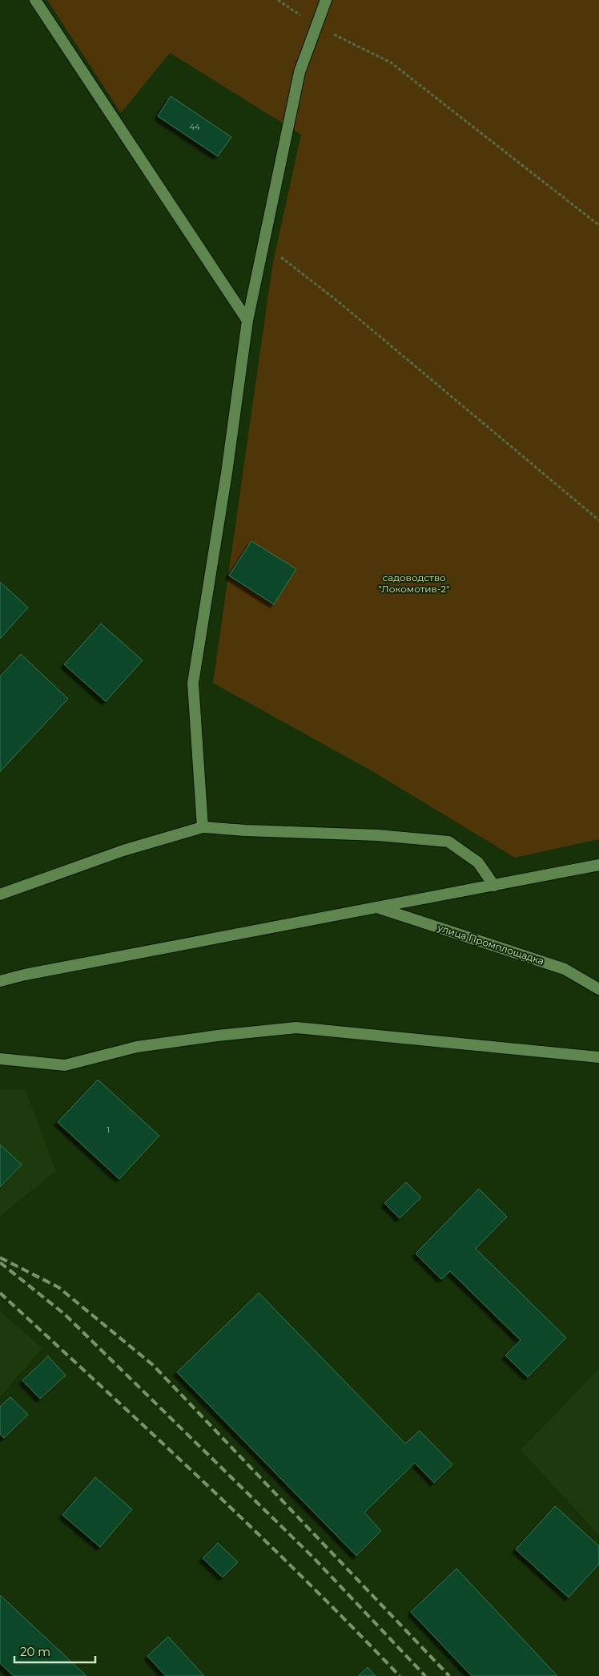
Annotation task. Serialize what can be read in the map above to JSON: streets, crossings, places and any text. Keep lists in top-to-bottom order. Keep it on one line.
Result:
{"streets":{"street":["улица Промплощадка"]},"parks":["садоводство \"Локомотив-2\""],"house_numbers":["44","1"],"scale_bar":"20 m"}
